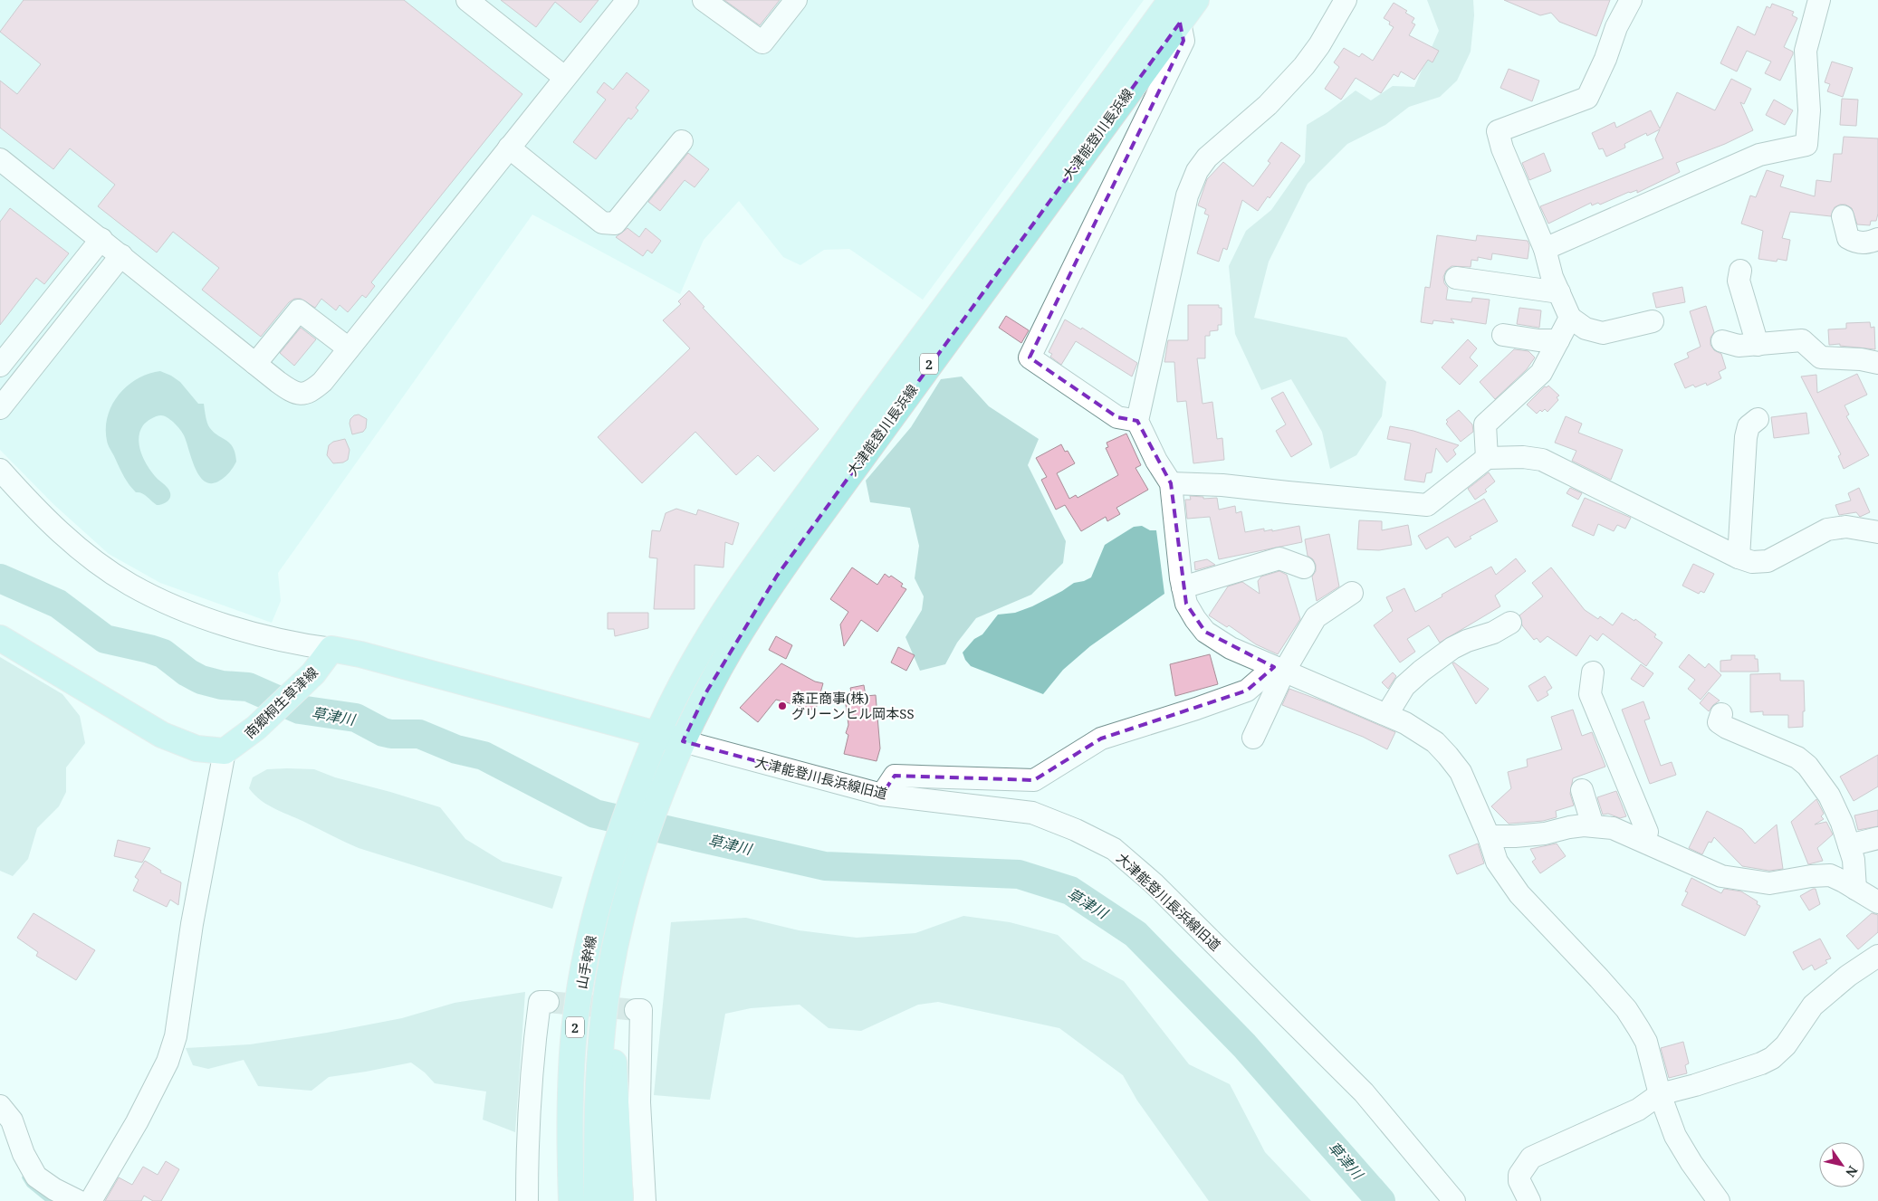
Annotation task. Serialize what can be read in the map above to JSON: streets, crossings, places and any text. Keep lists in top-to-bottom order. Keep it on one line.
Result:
{"streets":{"main road":["大津能登川長浜線","2","南郷桐生草津線","山手幹線"],"street":["大津能登川長浜線旧道"]},"crossings":[["大津能登川長浜線","大津能登川長浜線旧道"],["大津能登川長浜線","山手幹線"],["大津能登川長浜線旧道","山手幹線"]],"water":["草津川"],"places":["森正商事(株) グリーンヒル岡本SS"],"north":"bottom right"}
